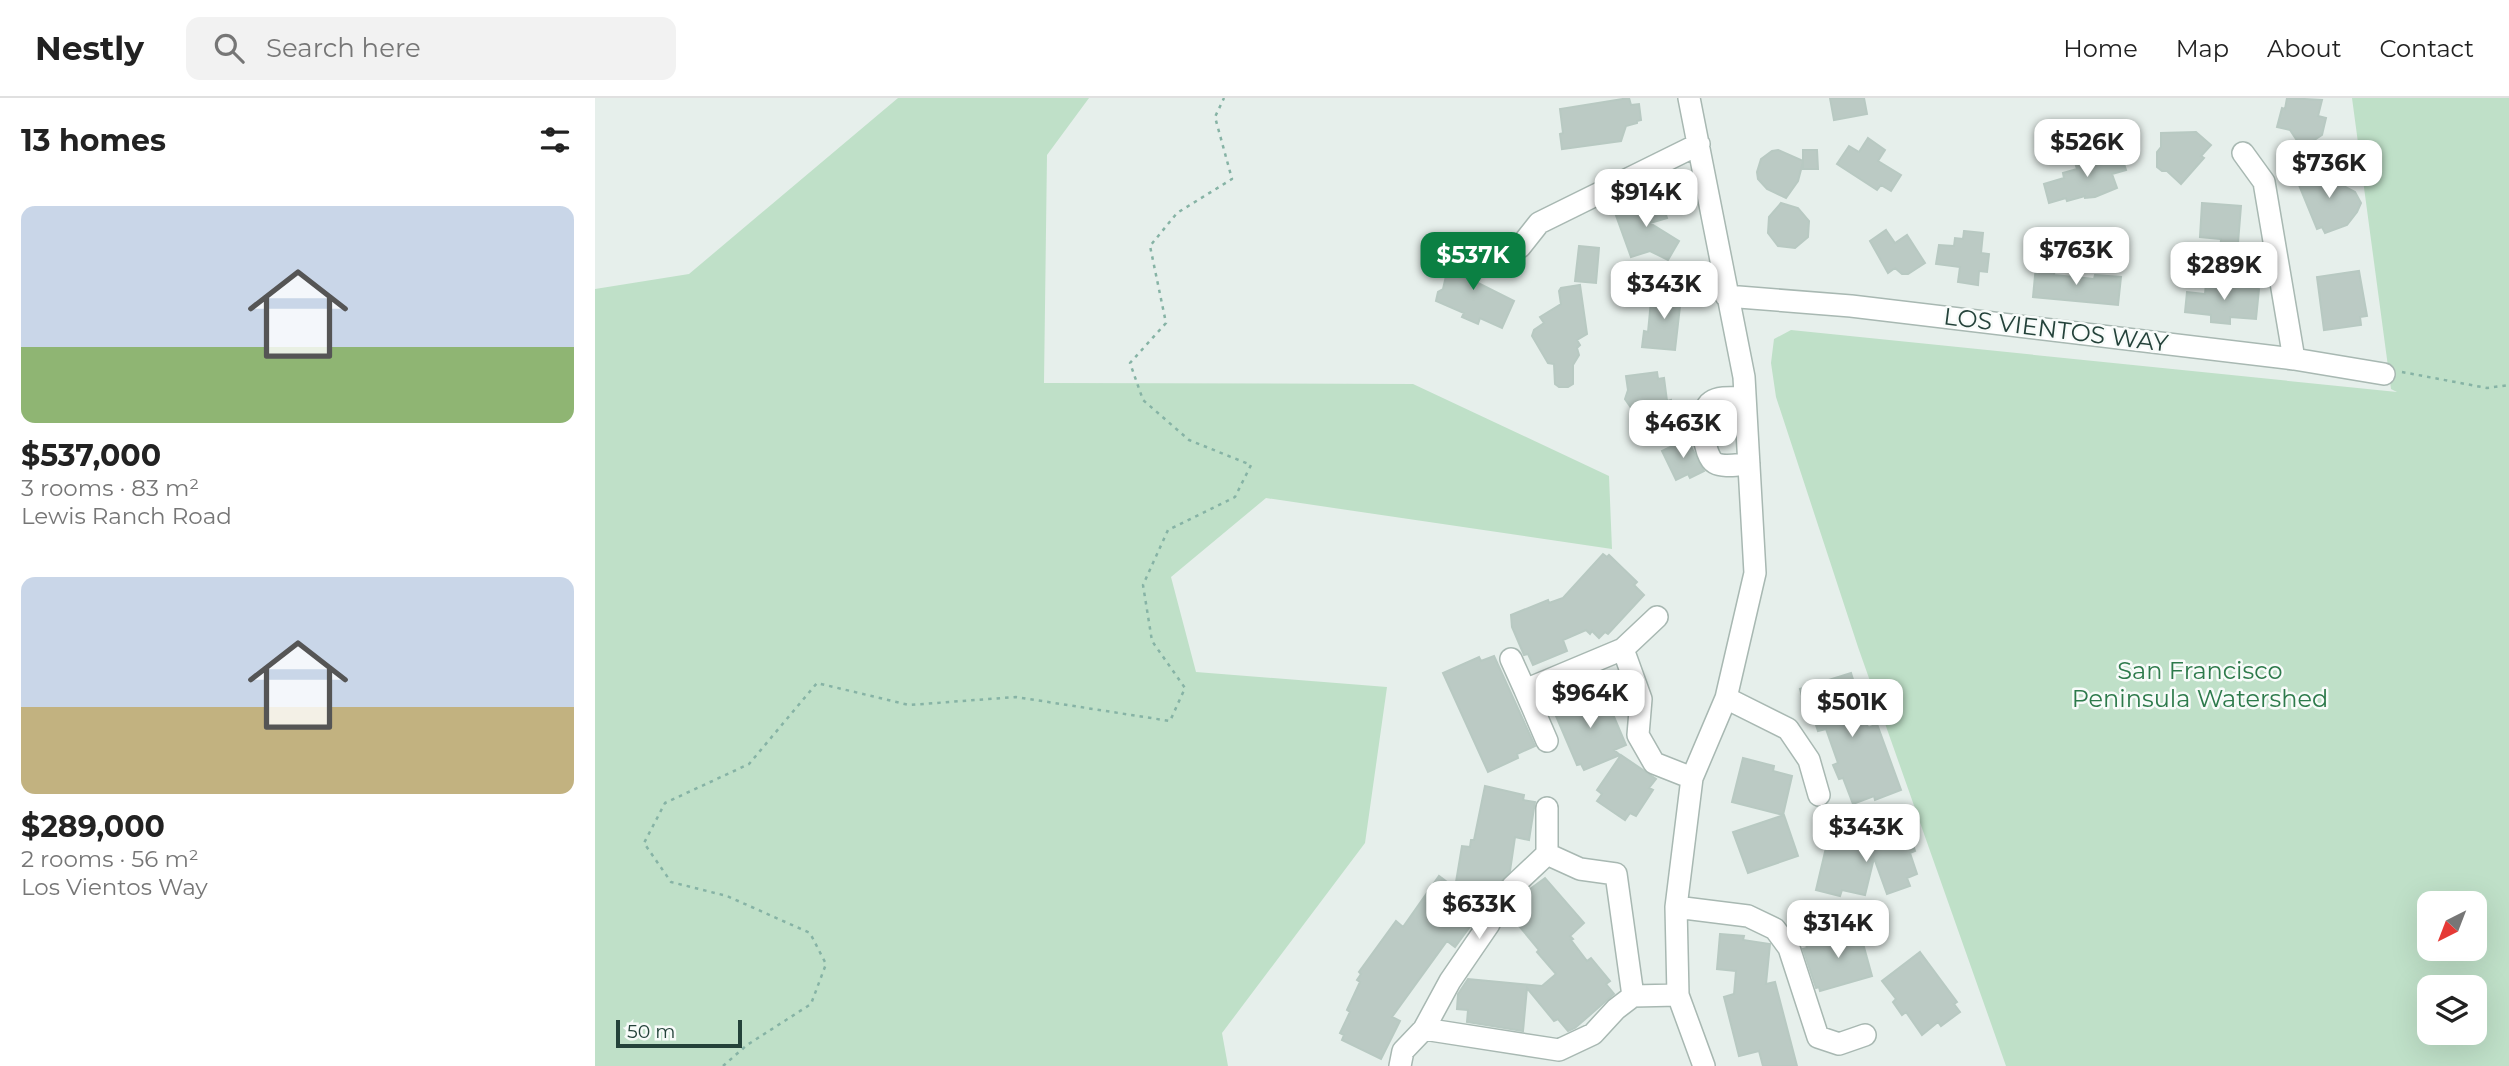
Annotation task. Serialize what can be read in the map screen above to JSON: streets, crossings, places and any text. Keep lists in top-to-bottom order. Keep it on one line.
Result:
{"streets":{"street":["LOS VIENTOS WAY"]},"parks":["San Francisco Peninsula Watershed"],"scale_bar":"50 m","north":"bottom left","page":{"header":"Nestly","search":"Search here","nav":["Home","Map","About","Contact"],"heading":"13 homes","price":["$526K","$736K","$914K","$763K","$537K","$289K","$343K","$463K","$964K","$501K","$343K","$633K","$314K"],"list":[{"name":"$537,000","note":"3 rooms · 83 m² · Lewis Ranch Road"},{"name":"$289,000","note":"2 rooms · 56 m² · Los Vientos Way"}],"scale":"50 m"}}
